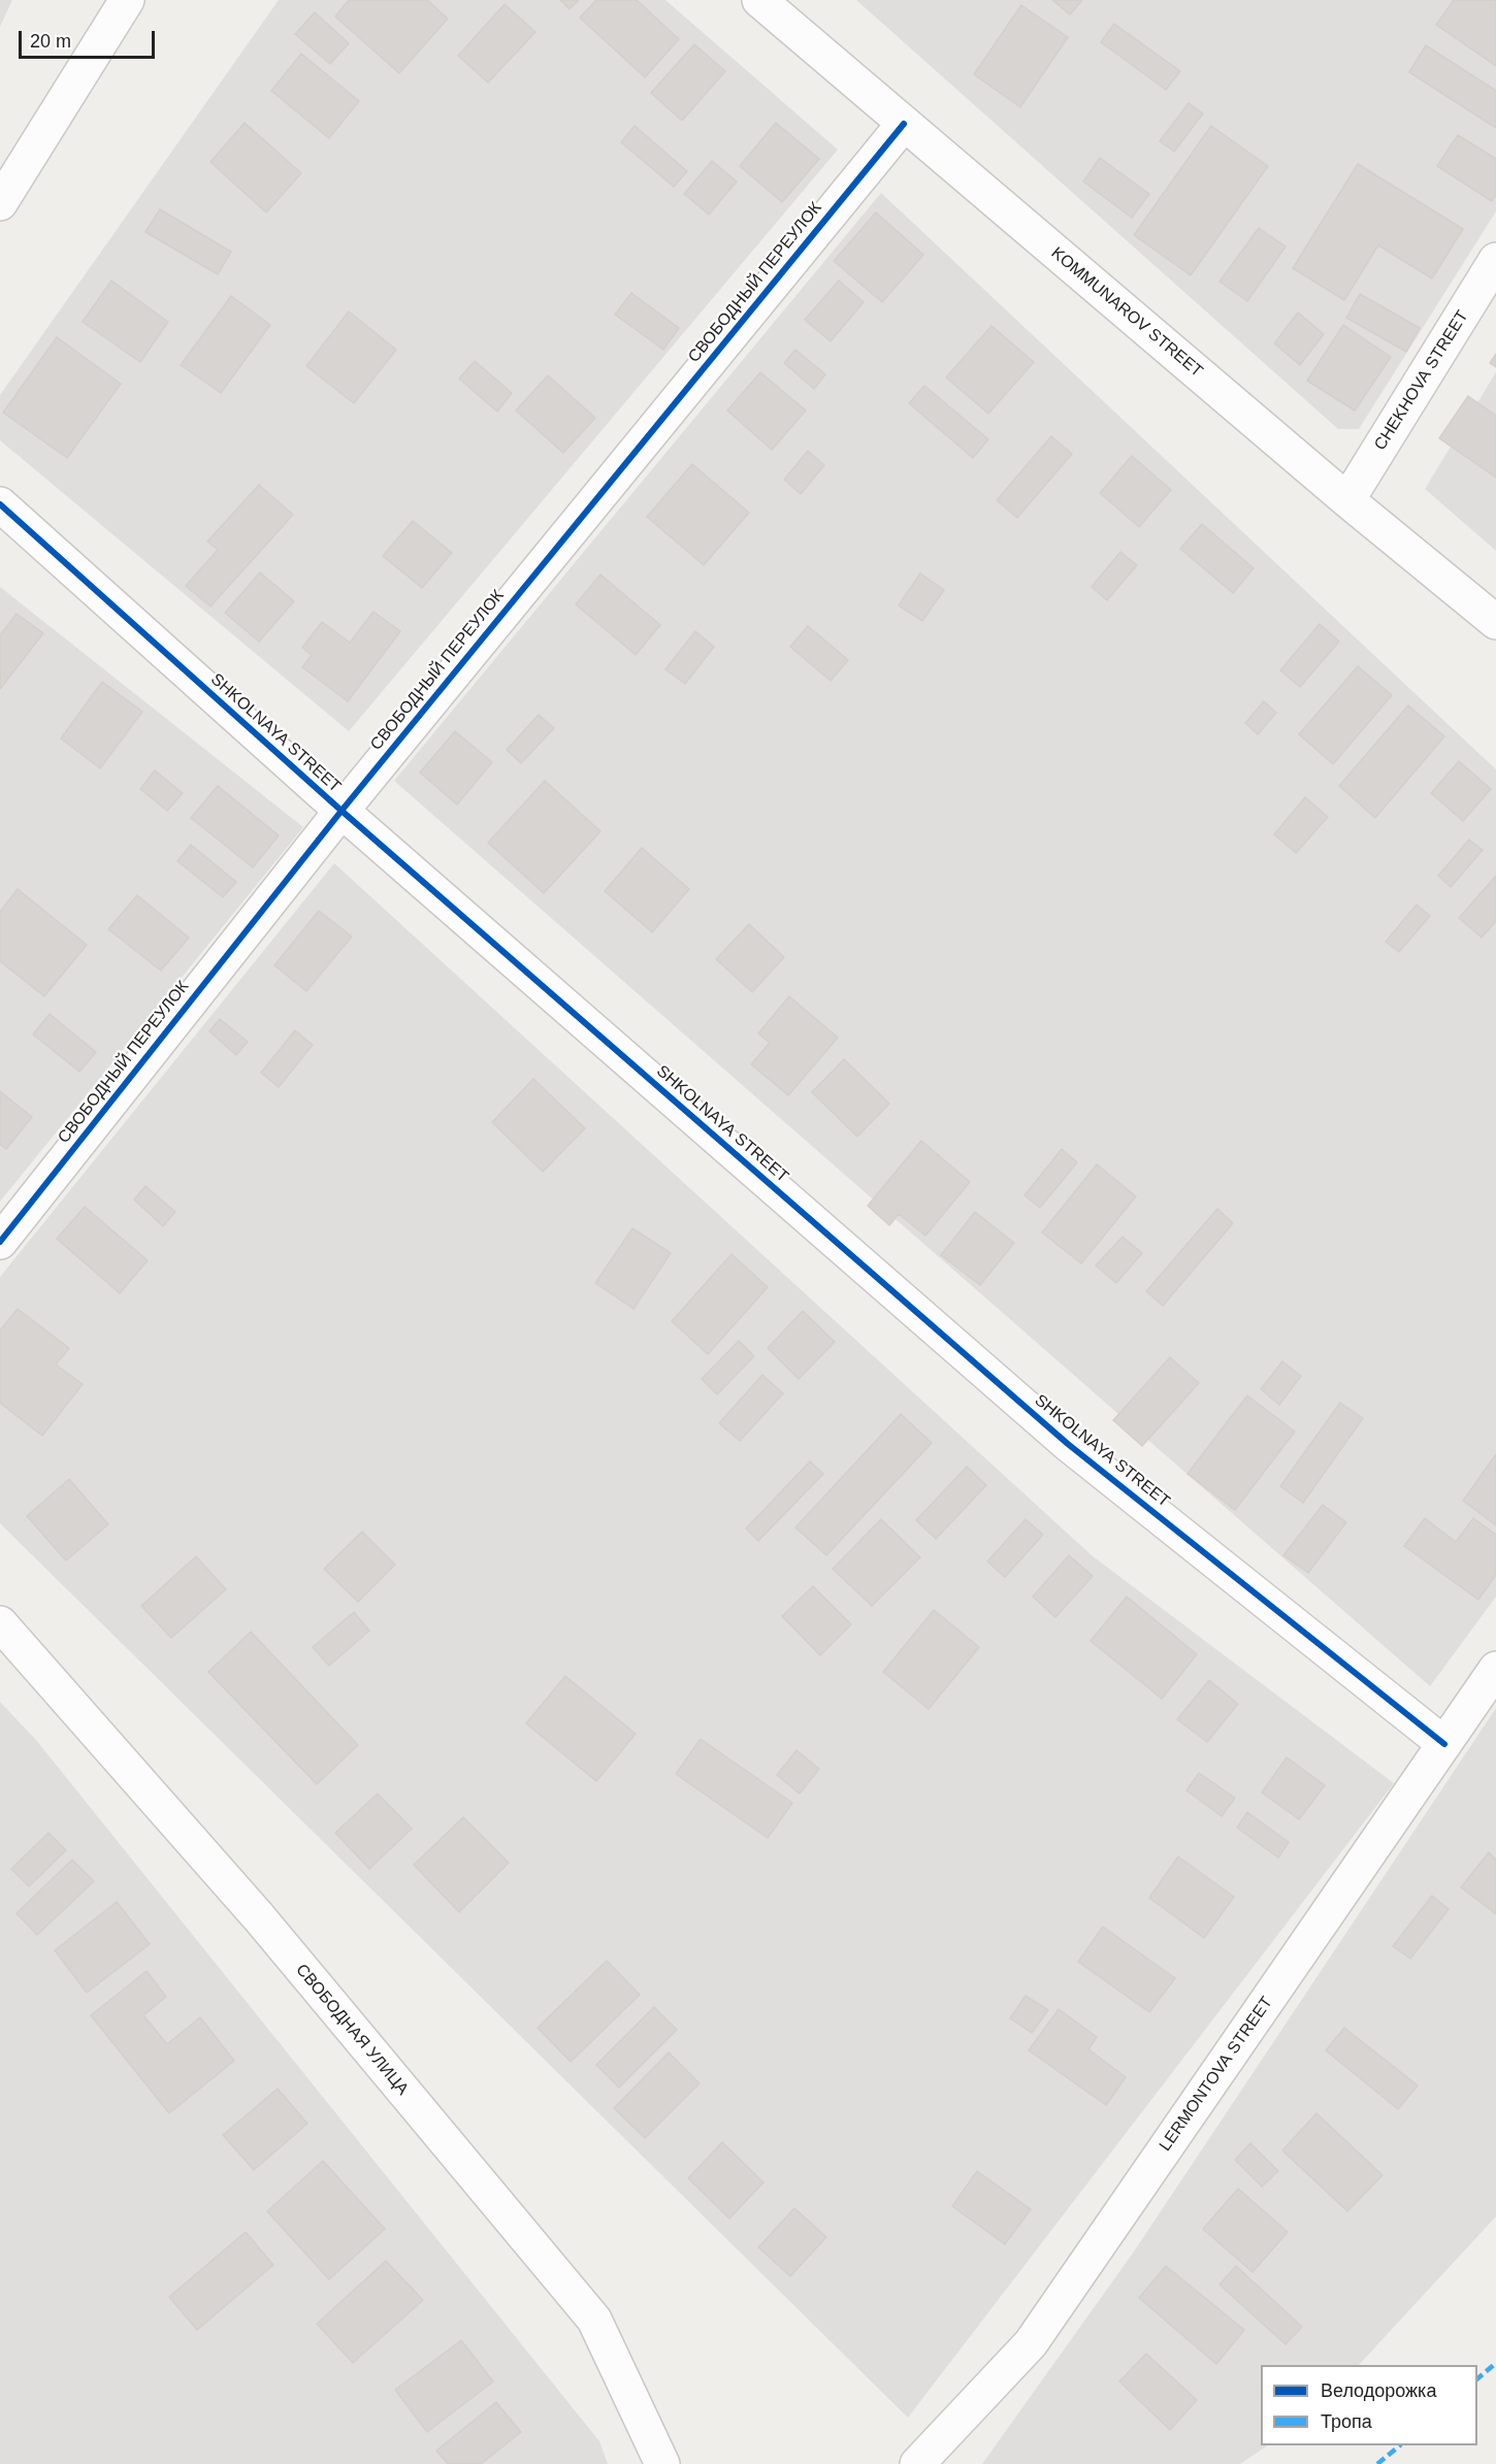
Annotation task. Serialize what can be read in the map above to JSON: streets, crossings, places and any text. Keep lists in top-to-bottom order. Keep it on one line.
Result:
{"streets":{"street":["СВОБОДНЫЙ ПЕРЕУЛОК","KOMMUNAROV STREET","CHEKHOVA STREET","SHKOLNAYA STREET","СВОБОДНАЯ УЛИЦА","LERMONTOVA STREET"]},"crossings":[["СВОБОДНЫЙ ПЕРЕУЛОК","KOMMUNAROV STREET"],["СВОБОДНЫЙ ПЕРЕУЛОК","SHKOLNAYA STREET"],["KOMMUNAROV STREET","CHEKHOVA STREET"],["SHKOLNAYA STREET","LERMONTOVA STREET"]],"legend":["Велодорожка","Тропа"],"scale_bar":"20 m"}
